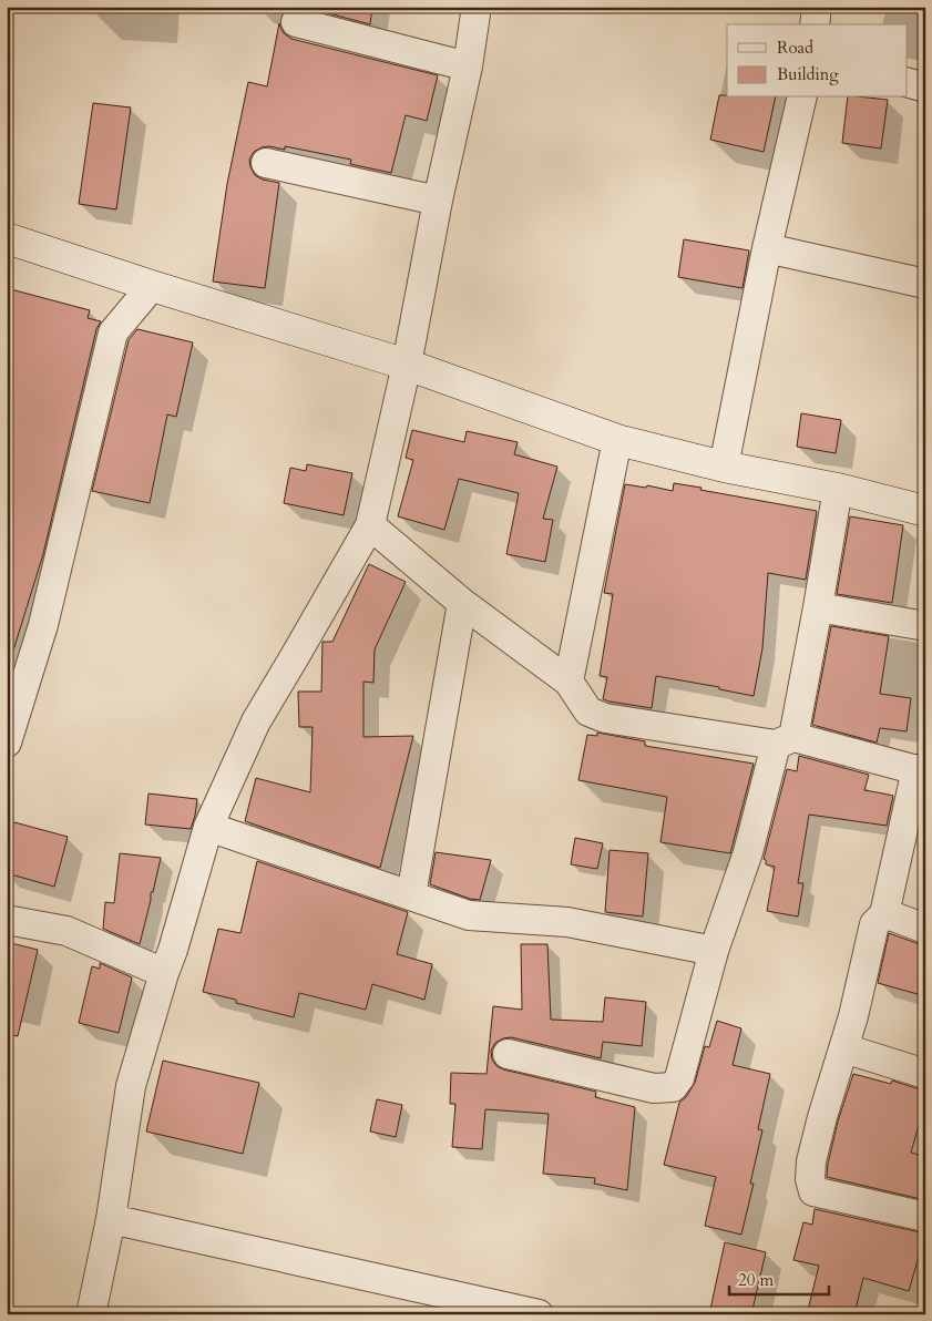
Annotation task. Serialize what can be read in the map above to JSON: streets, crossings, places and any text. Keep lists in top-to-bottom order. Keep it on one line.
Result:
{"legend":["Road","Building"],"scale_bar":"20 m"}
